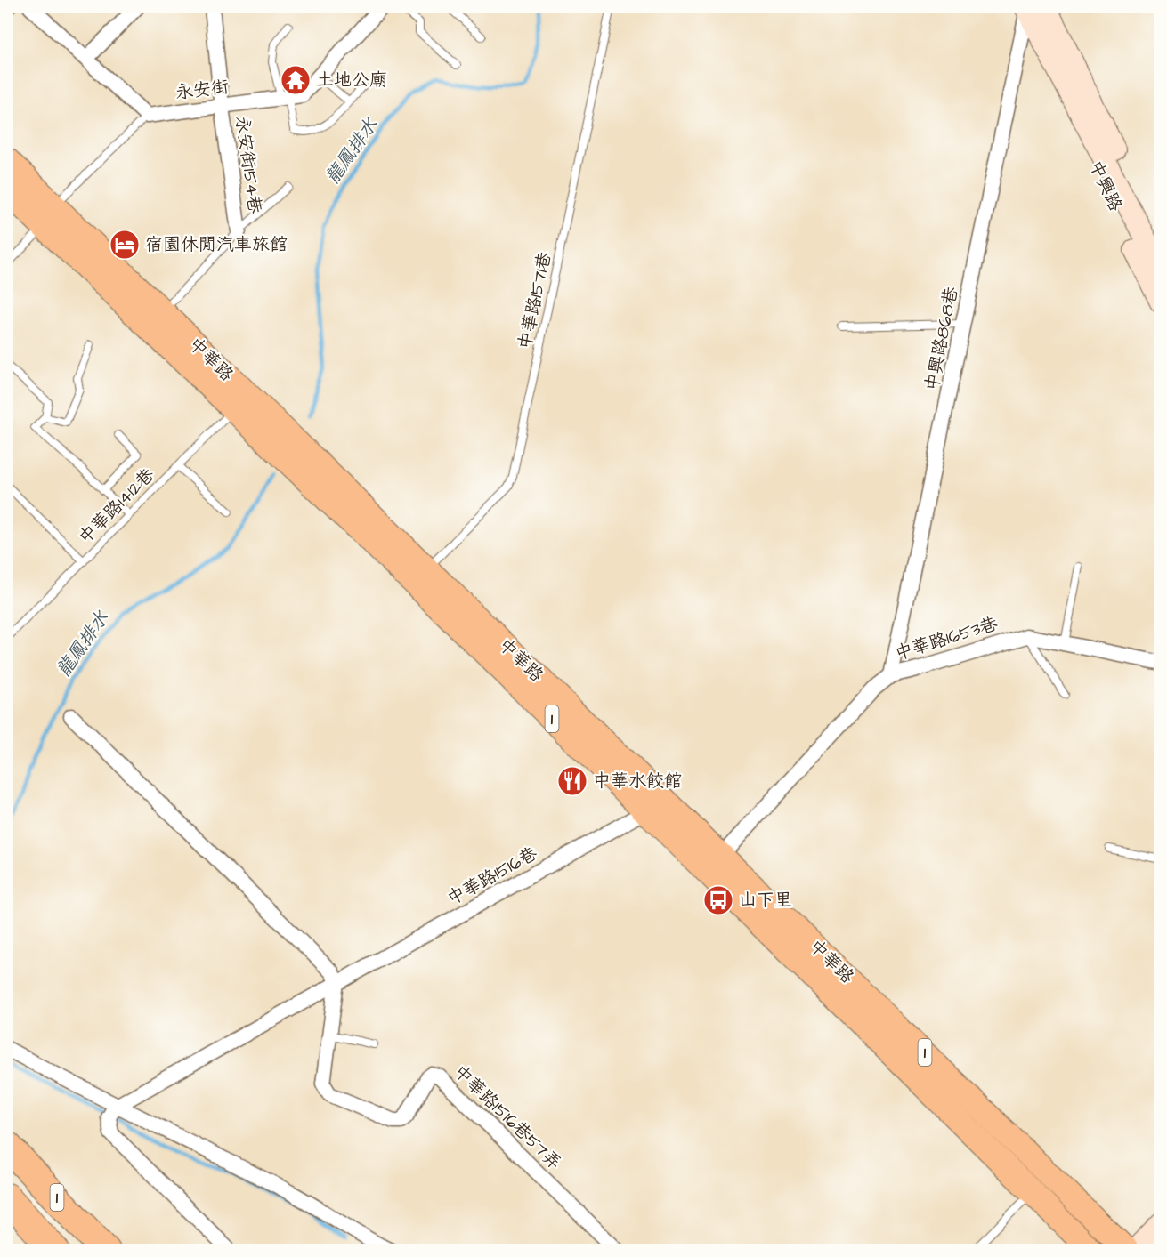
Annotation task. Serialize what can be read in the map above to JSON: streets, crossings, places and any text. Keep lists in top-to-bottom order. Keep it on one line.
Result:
{"streets":{"highway":["1"],"main road":["中華路"],"street":["永安街","永安街154巷","中興路","中興路868巷","中華路1653巷","中華路1516巷","中華路1516巷57弄"],"lane":["中華路1571巷","中華路1412巷"]},"crossings":[["永安街","永安街154巷"],["中興路","中興路868巷"],["中華路1571巷","中華路"],["中興路868巷","中華路1653巷"],["中華路","中華路1412巷"],["中華路","中華路1653巷"],["中華路","中華路1516巷"],["中華路1516巷","中華路1516巷57弄"]],"water":["龍鳳排水"],"places":{"temple":["土地公廟"],"hotel":["宿園休閒汽車旅館"],"restaurant":["中華水餃館"],"bus stop":["山下里"]}}
